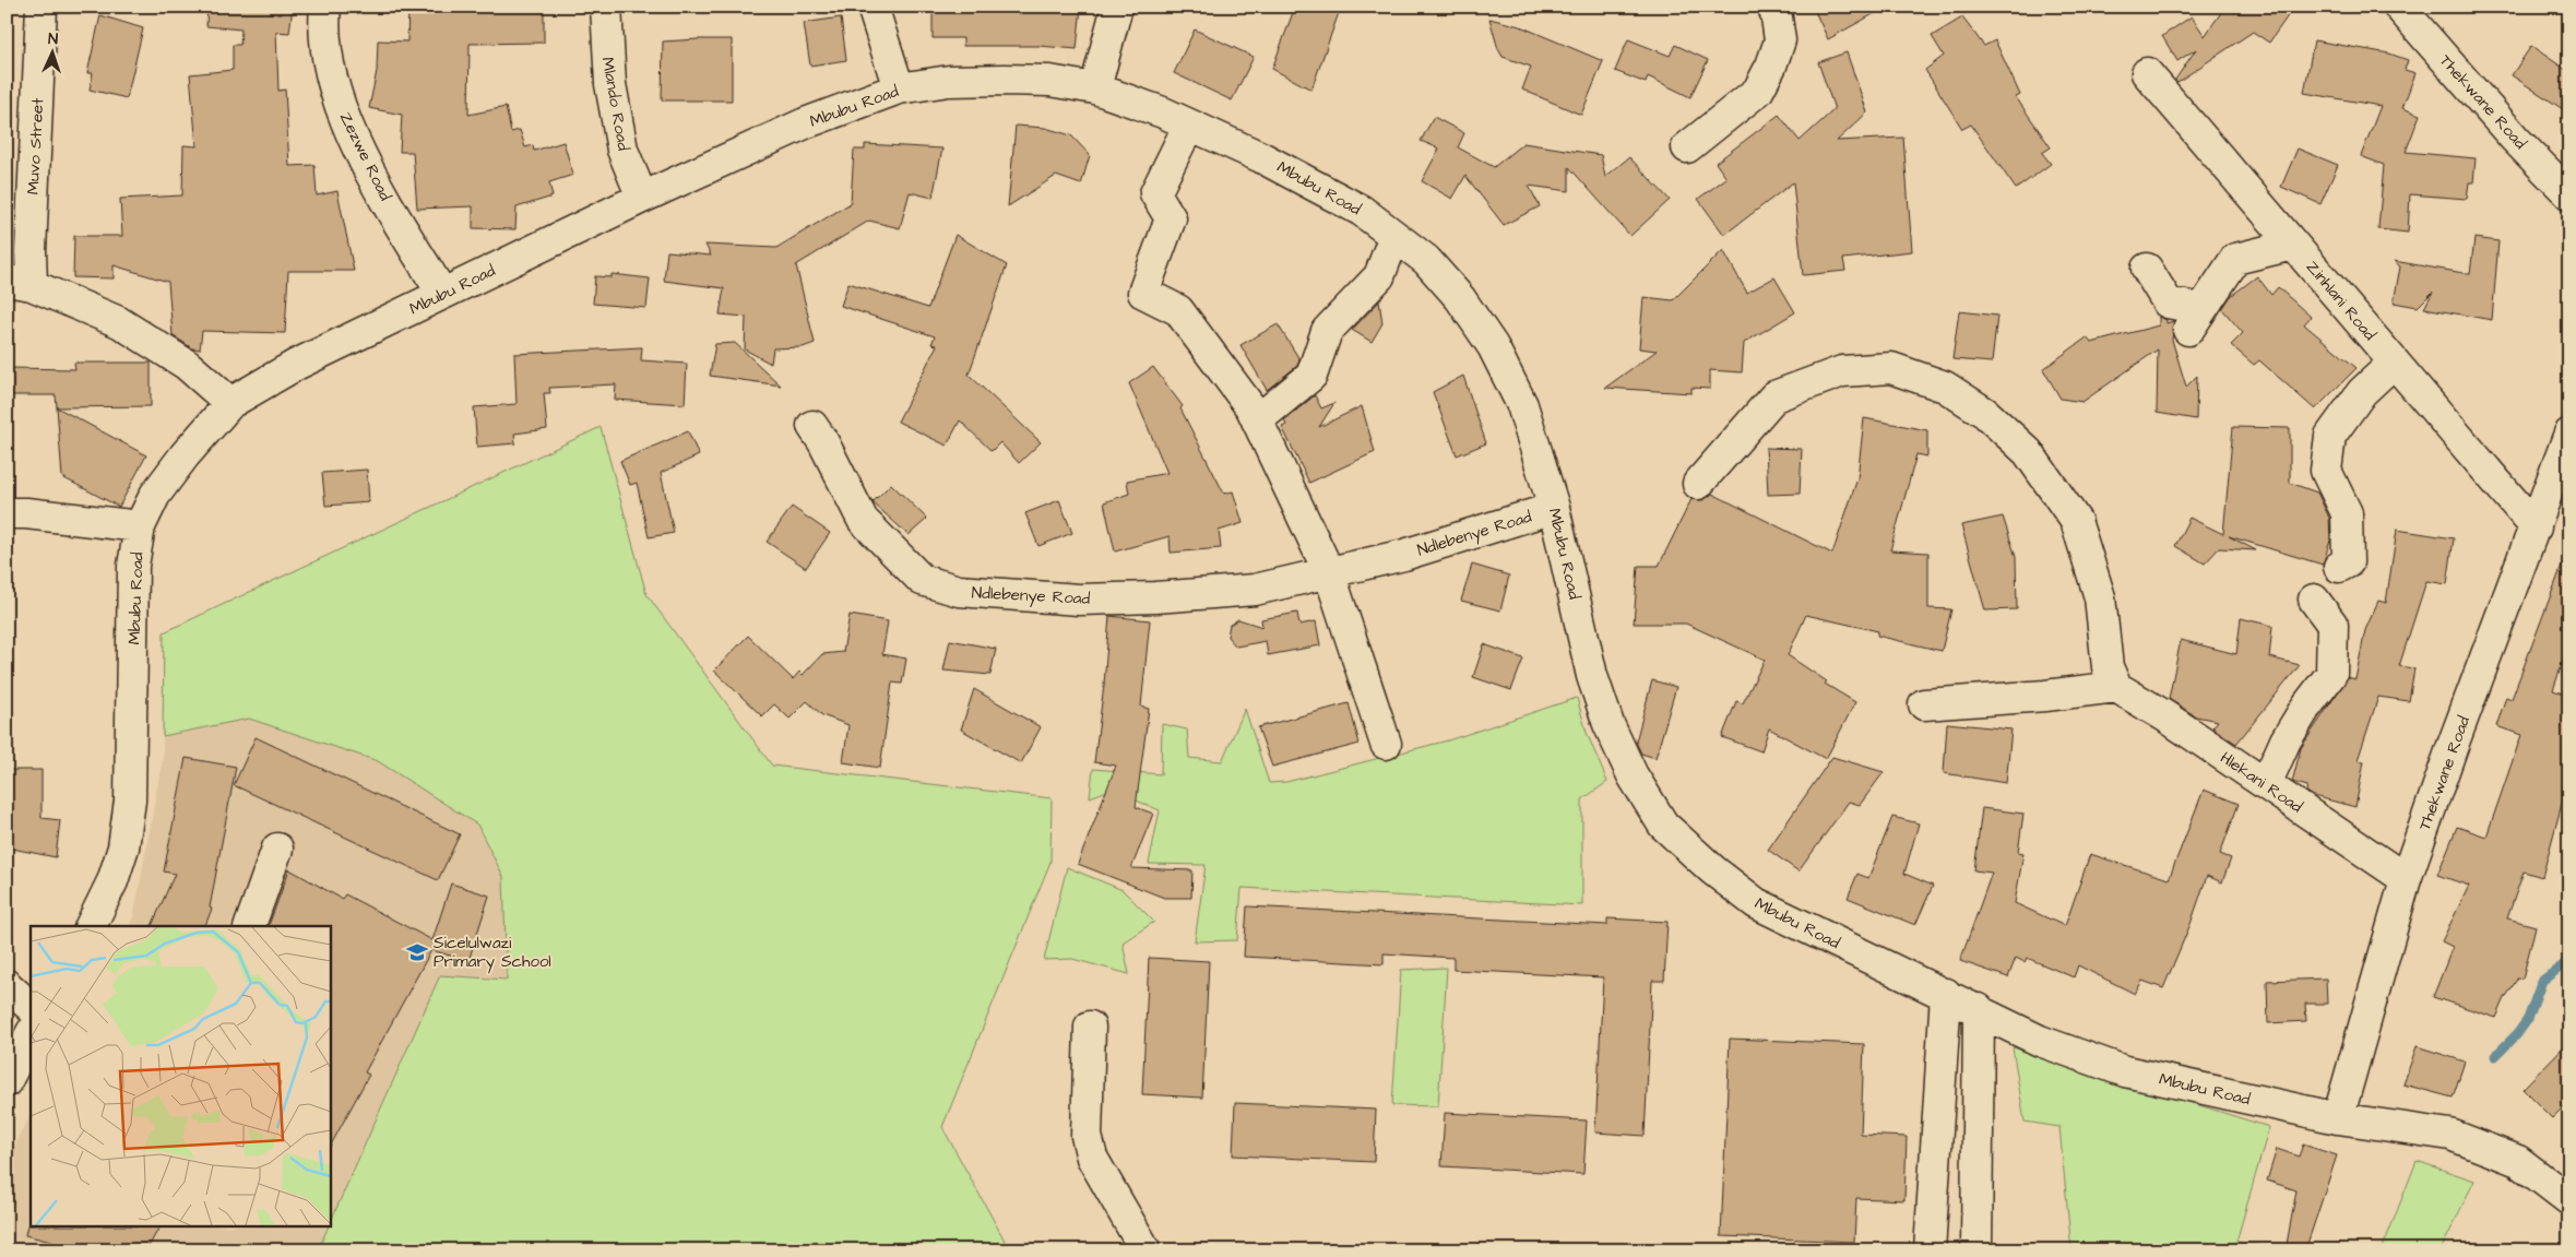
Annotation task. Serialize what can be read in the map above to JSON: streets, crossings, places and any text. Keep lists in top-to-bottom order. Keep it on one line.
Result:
{"streets":{"street":["Thekwane Road","Mlando Road","Mbubu Road","Muvo Street","Zezwe Road","Zinhlani Road","Ndlebenye Road","Hlekani Road"]},"crossings":[["Thekwane Road","Mbubu Road"],["Thekwane Road","Zinhlani Road"],["Thekwane Road","Hlekani Road"],["Mlando Road","Mbubu Road"],["Mbubu Road","Muvo Street"],["Mbubu Road","Zezwe Road"],["Mbubu Road","Ndlebenye Road"]],"places":{"school or university":["Sicelulwazi Primary School"]},"north":"top"}
